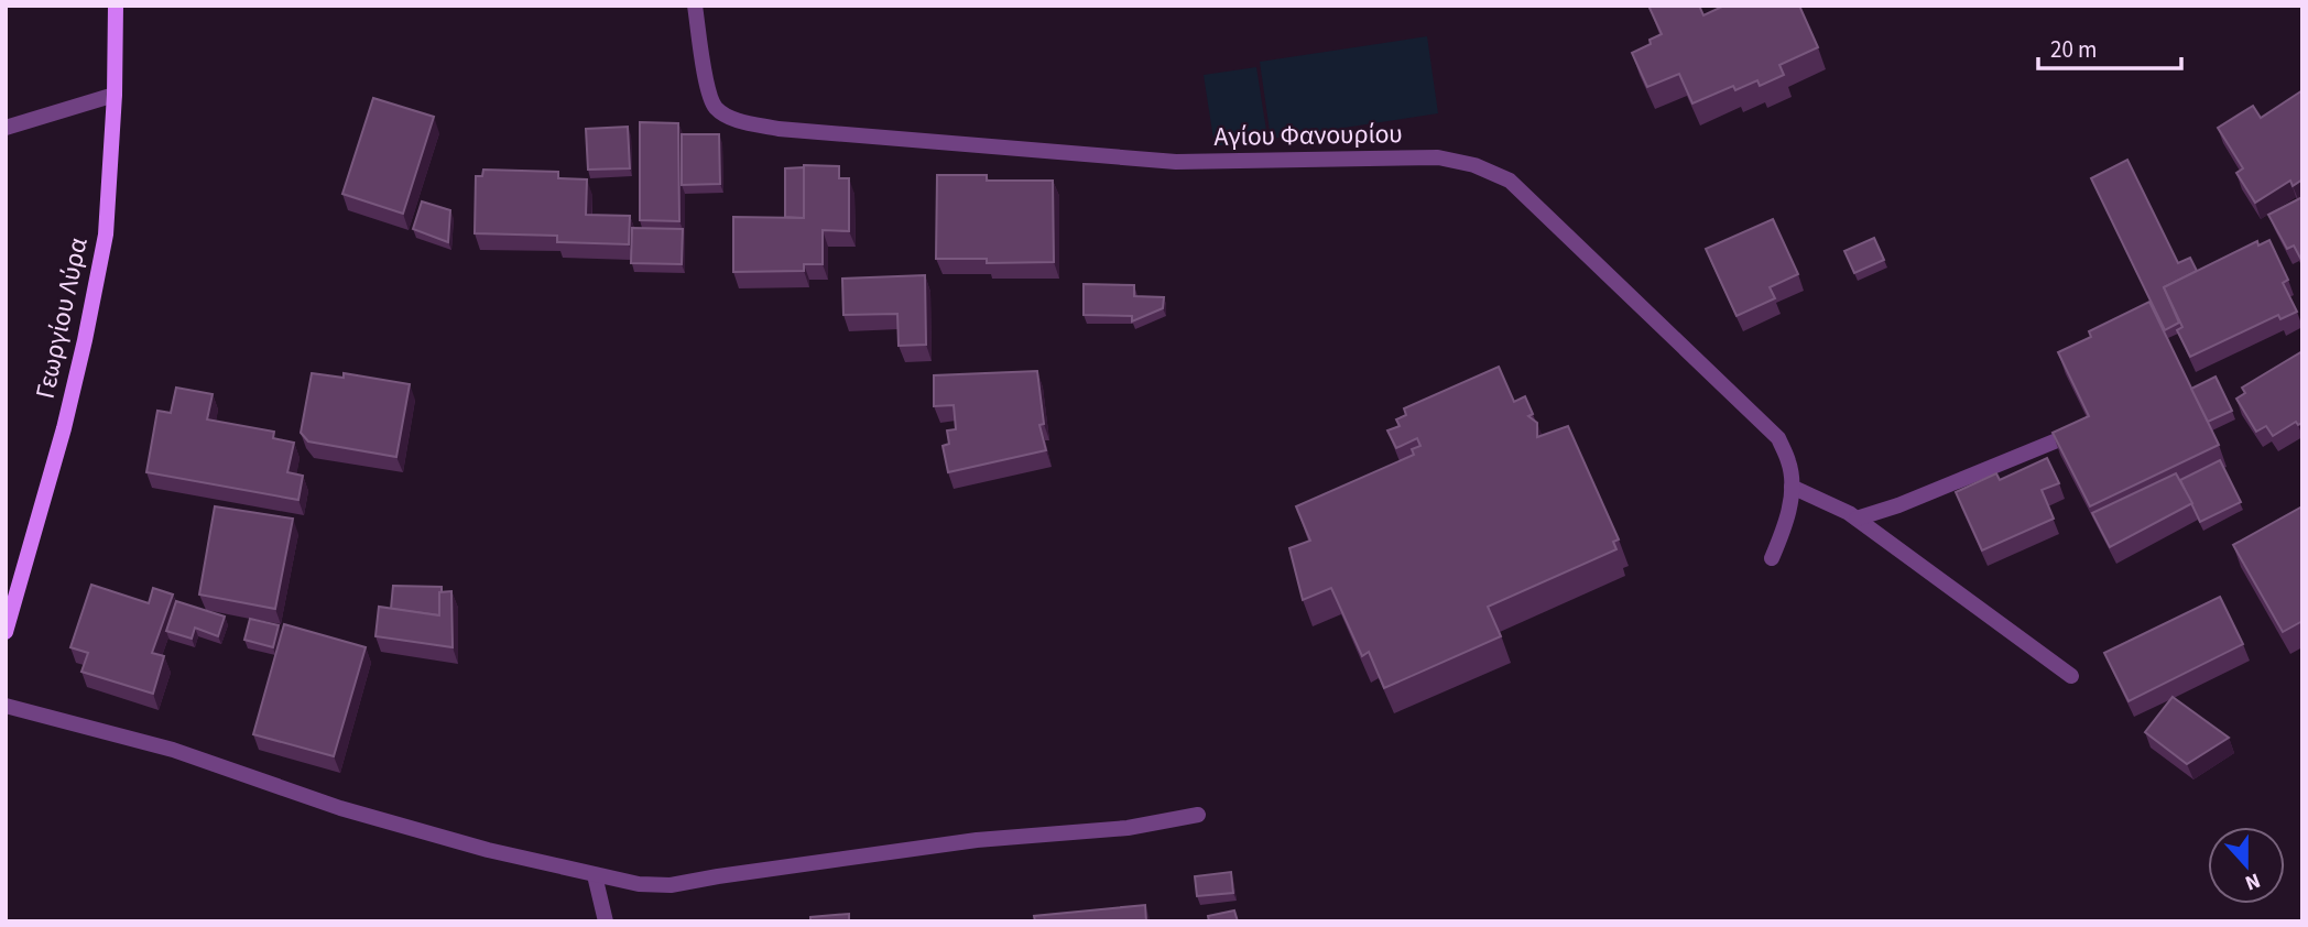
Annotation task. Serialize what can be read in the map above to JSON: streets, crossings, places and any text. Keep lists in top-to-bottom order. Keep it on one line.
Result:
{"streets":{"main road":["Γεωργίου Λύρα"],"street":["Αγίου Φανουρίου"]},"scale_bar":"20 m","north":"bottom"}
